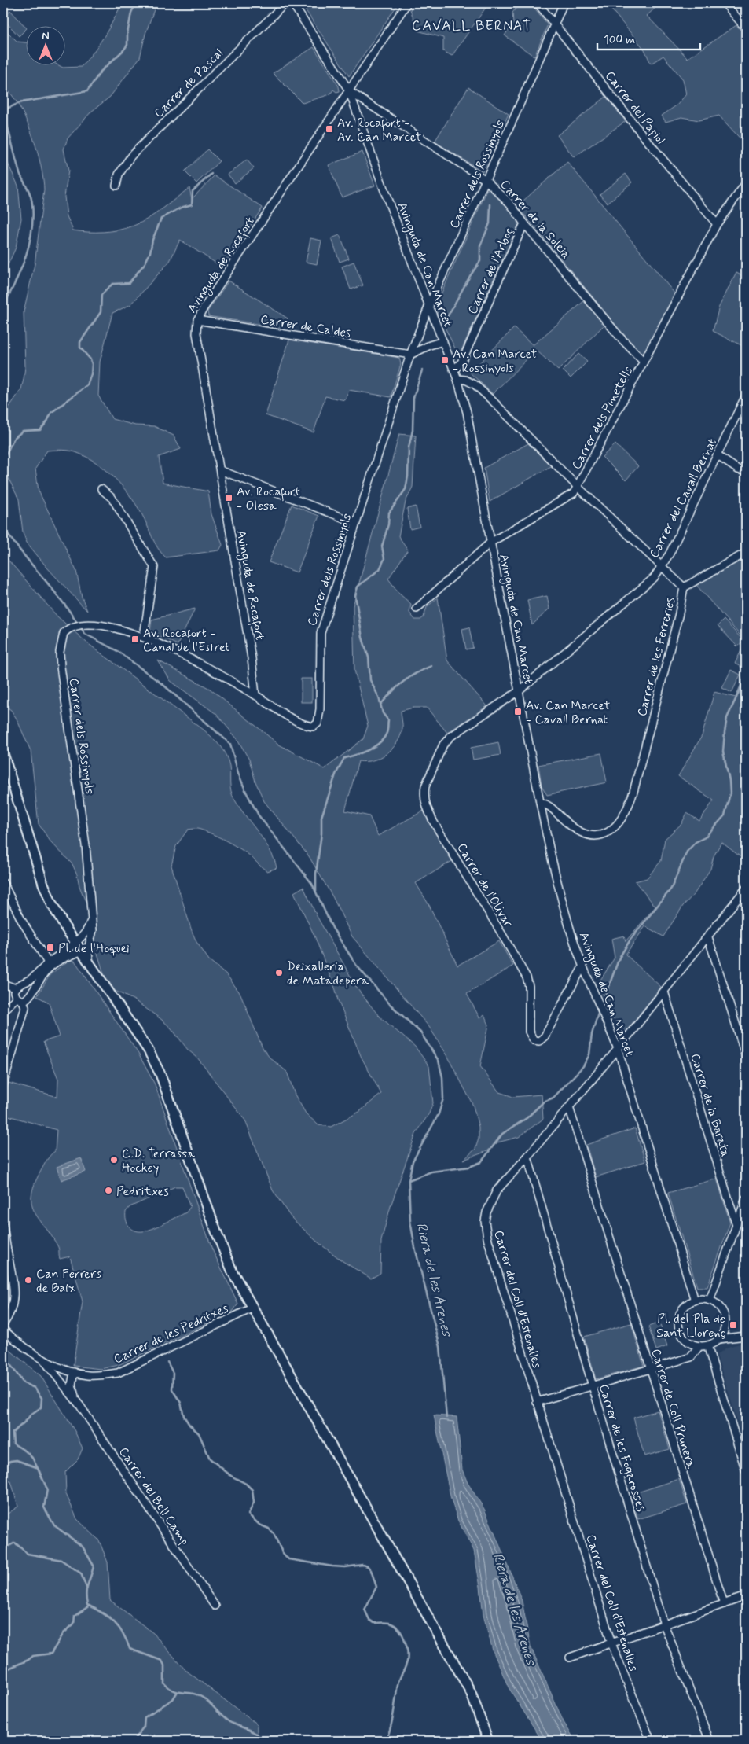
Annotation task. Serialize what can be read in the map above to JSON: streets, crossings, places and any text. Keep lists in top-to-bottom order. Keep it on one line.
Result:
{"streets":{"street":["Carrer de Pascal","Carrer del Papiol","Carrer dels Rossinyols","Carrer de la Soleia","Avinguda de Rocafort","Avinguda de Can Marcet","Carrer de l'Arboç","Carrer de Caldes","Carrer dels Pinetells","Carrer del Cavall Bernat","Carrer de les Ferreries","Carrer de l'Olivar","Carrer de la Barata","Carrer del Coll d'Estenalles","Carrer de les Pedritxes","Carrer de Coll Prunera","Carrer de les Fogarosses","Carrer del Bell Camp"]},"crossings":[["Carrer del Papiol","Carrer dels Rossinyols"],["Carrer del Papiol","Carrer dels Pinetells"],["Carrer dels Rossinyols","Carrer de la Soleia"],["Carrer dels Rossinyols","Avinguda de Rocafort"],["Carrer dels Rossinyols","Avinguda de Can Marcet"],["Carrer dels Rossinyols","Carrer de Caldes"],["Carrer de la Soleia","Avinguda de Rocafort"],["Carrer de la Soleia","Avinguda de Can Marcet"],["Carrer de la Soleia","Carrer de l'Arboç"],["Carrer de la Soleia","Carrer dels Pinetells"],["Avinguda de Rocafort","Avinguda de Can Marcet"],["Avinguda de Rocafort","Carrer de Caldes"],["Avinguda de Can Marcet","Carrer de l'Arboç"],["Avinguda de Can Marcet","Carrer dels Pinetells"],["Avinguda de Can Marcet","Carrer del Cavall Bernat"],["Avinguda de Can Marcet","Carrer de les Ferreries"],["Avinguda de Can Marcet","Carrer de l'Olivar"],["Avinguda de Can Marcet","Carrer del Coll d'Estenalles"],["Carrer dels Pinetells","Carrer de les Ferreries"],["Carrer del Cavall Bernat","Carrer de les Ferreries"],["Carrer del Cavall Bernat","Carrer de l'Olivar"],["Carrer de la Barata","Carrer del Coll d'Estenalles"],["Carrer del Coll d'Estenalles","Carrer de Coll Prunera"],["Carrer del Coll d'Estenalles","Carrer de les Fogarosses"],["Carrer de les Pedritxes","Carrer del Bell Camp"]],"districts":["CAVALL BERNAT"],"water":["Riera de les Arenes"],"places":{"transit":["Av. Rocafort - Av. Can Marcet","Av. Can Marcet - Rossinyols","Av. Rocafort - Olesa","Av. Rocafort - Canal de l'Estret","Av. Can Marcet - Cavall Bernat","Pl. de l'Hoquei","Pl. del Pla de Sant Llorenç"],"other":["Deixalleria de Matadepera","C.D. Terrassa Hockey","Pedritxes","Can Ferrers de Baix"]},"scale_bar":"100 m","north":"top"}
